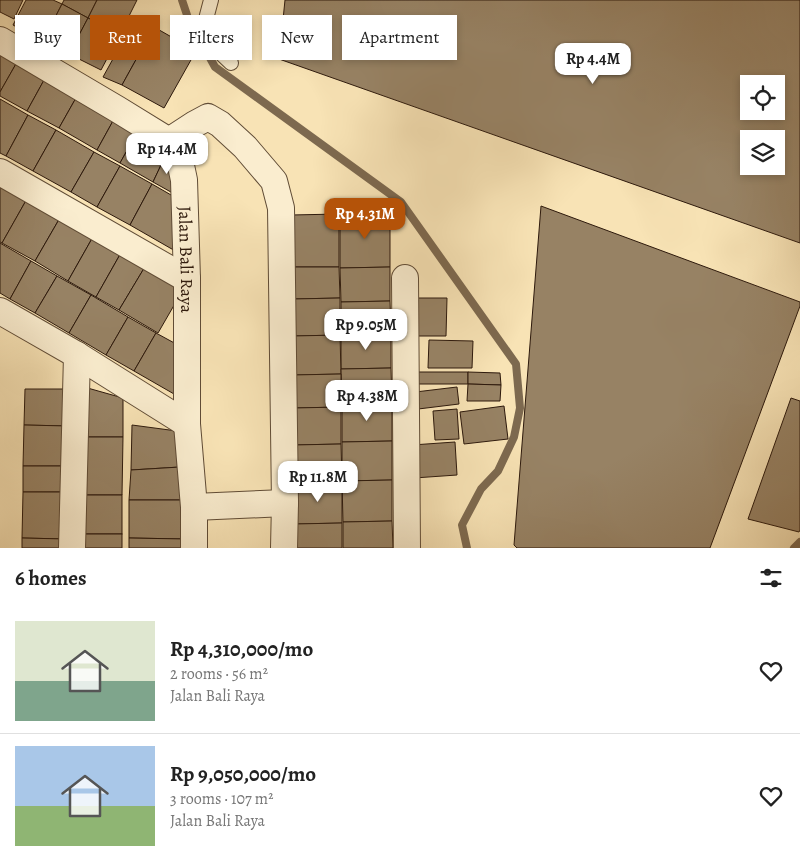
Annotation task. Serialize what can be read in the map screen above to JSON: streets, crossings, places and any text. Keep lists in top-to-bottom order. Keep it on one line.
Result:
{"streets":{"street":["Jalan Bali Raya"]},"page":{"chip":["Buy","Rent","Filters","New","Apartment"],"price":["Rp 4.4M","Rp 14.4M","Rp 4.31M","Rp 9.05M","Rp 4.38M","Rp 11.8M"],"heading":"6 homes","list":[{"name":"Rp 4,310,000/mo","note":"2 rooms · 56 m² · Jalan Bali Raya"},{"name":"Rp 9,050,000/mo","note":"3 rooms · 107 m² · Jalan Bali Raya"}]}}
